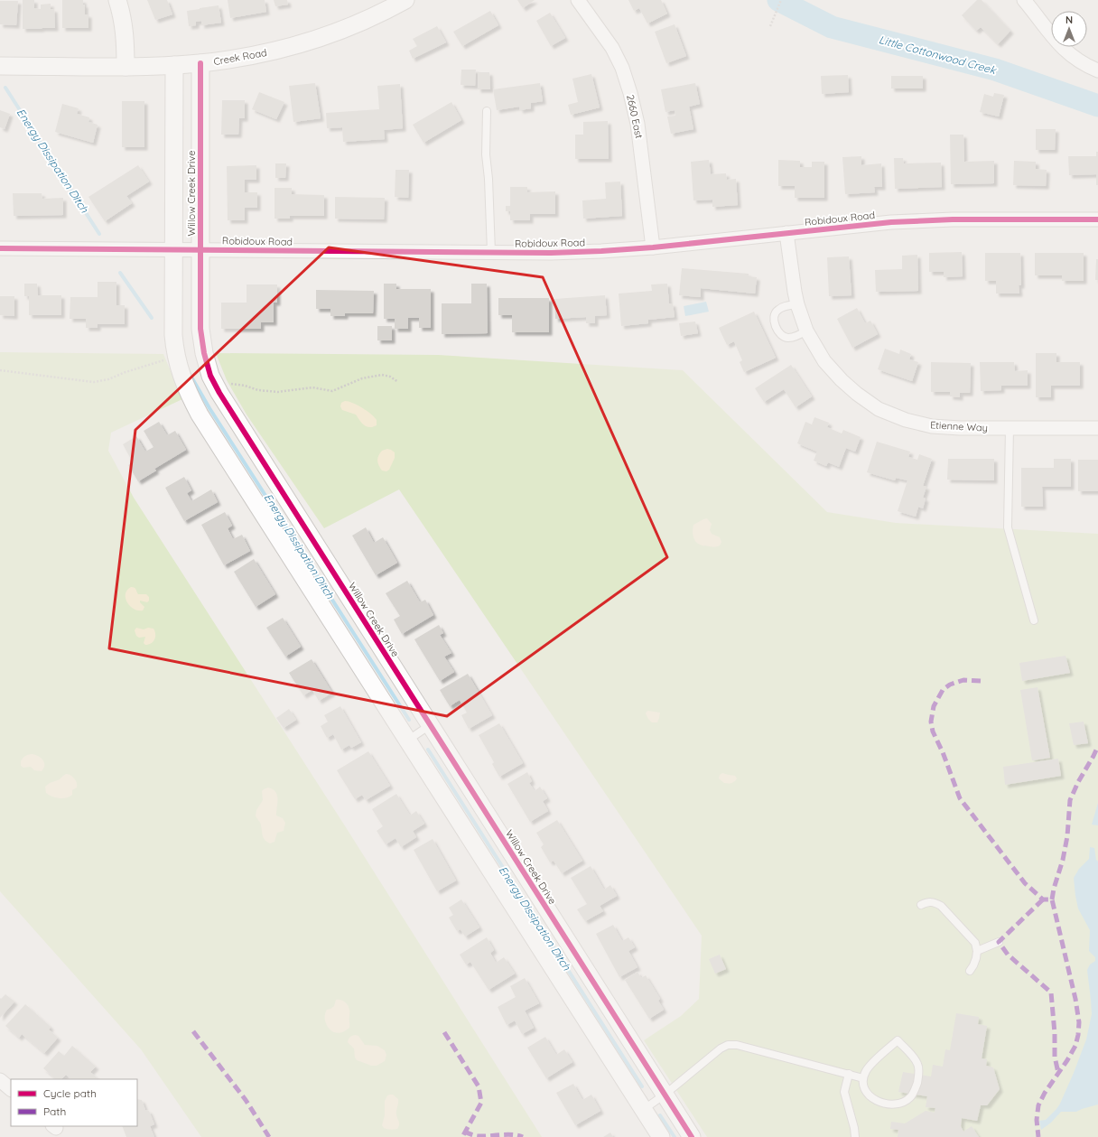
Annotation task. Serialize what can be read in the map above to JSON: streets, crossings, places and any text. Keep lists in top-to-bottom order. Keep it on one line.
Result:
{"streets":{"street":["Creek Road","2660 East","Willow Creek Drive","Robidoux Road","Etienne Way"]},"crossings":[["Creek Road","Willow Creek Drive"],["2660 East","Robidoux Road"],["Willow Creek Drive","Robidoux Road"],["Robidoux Road","Etienne Way"]],"water":["Little Cottonwood Creek","Energy Dissipation Ditch"],"legend":["Cycle path","Path"],"north":"top"}
